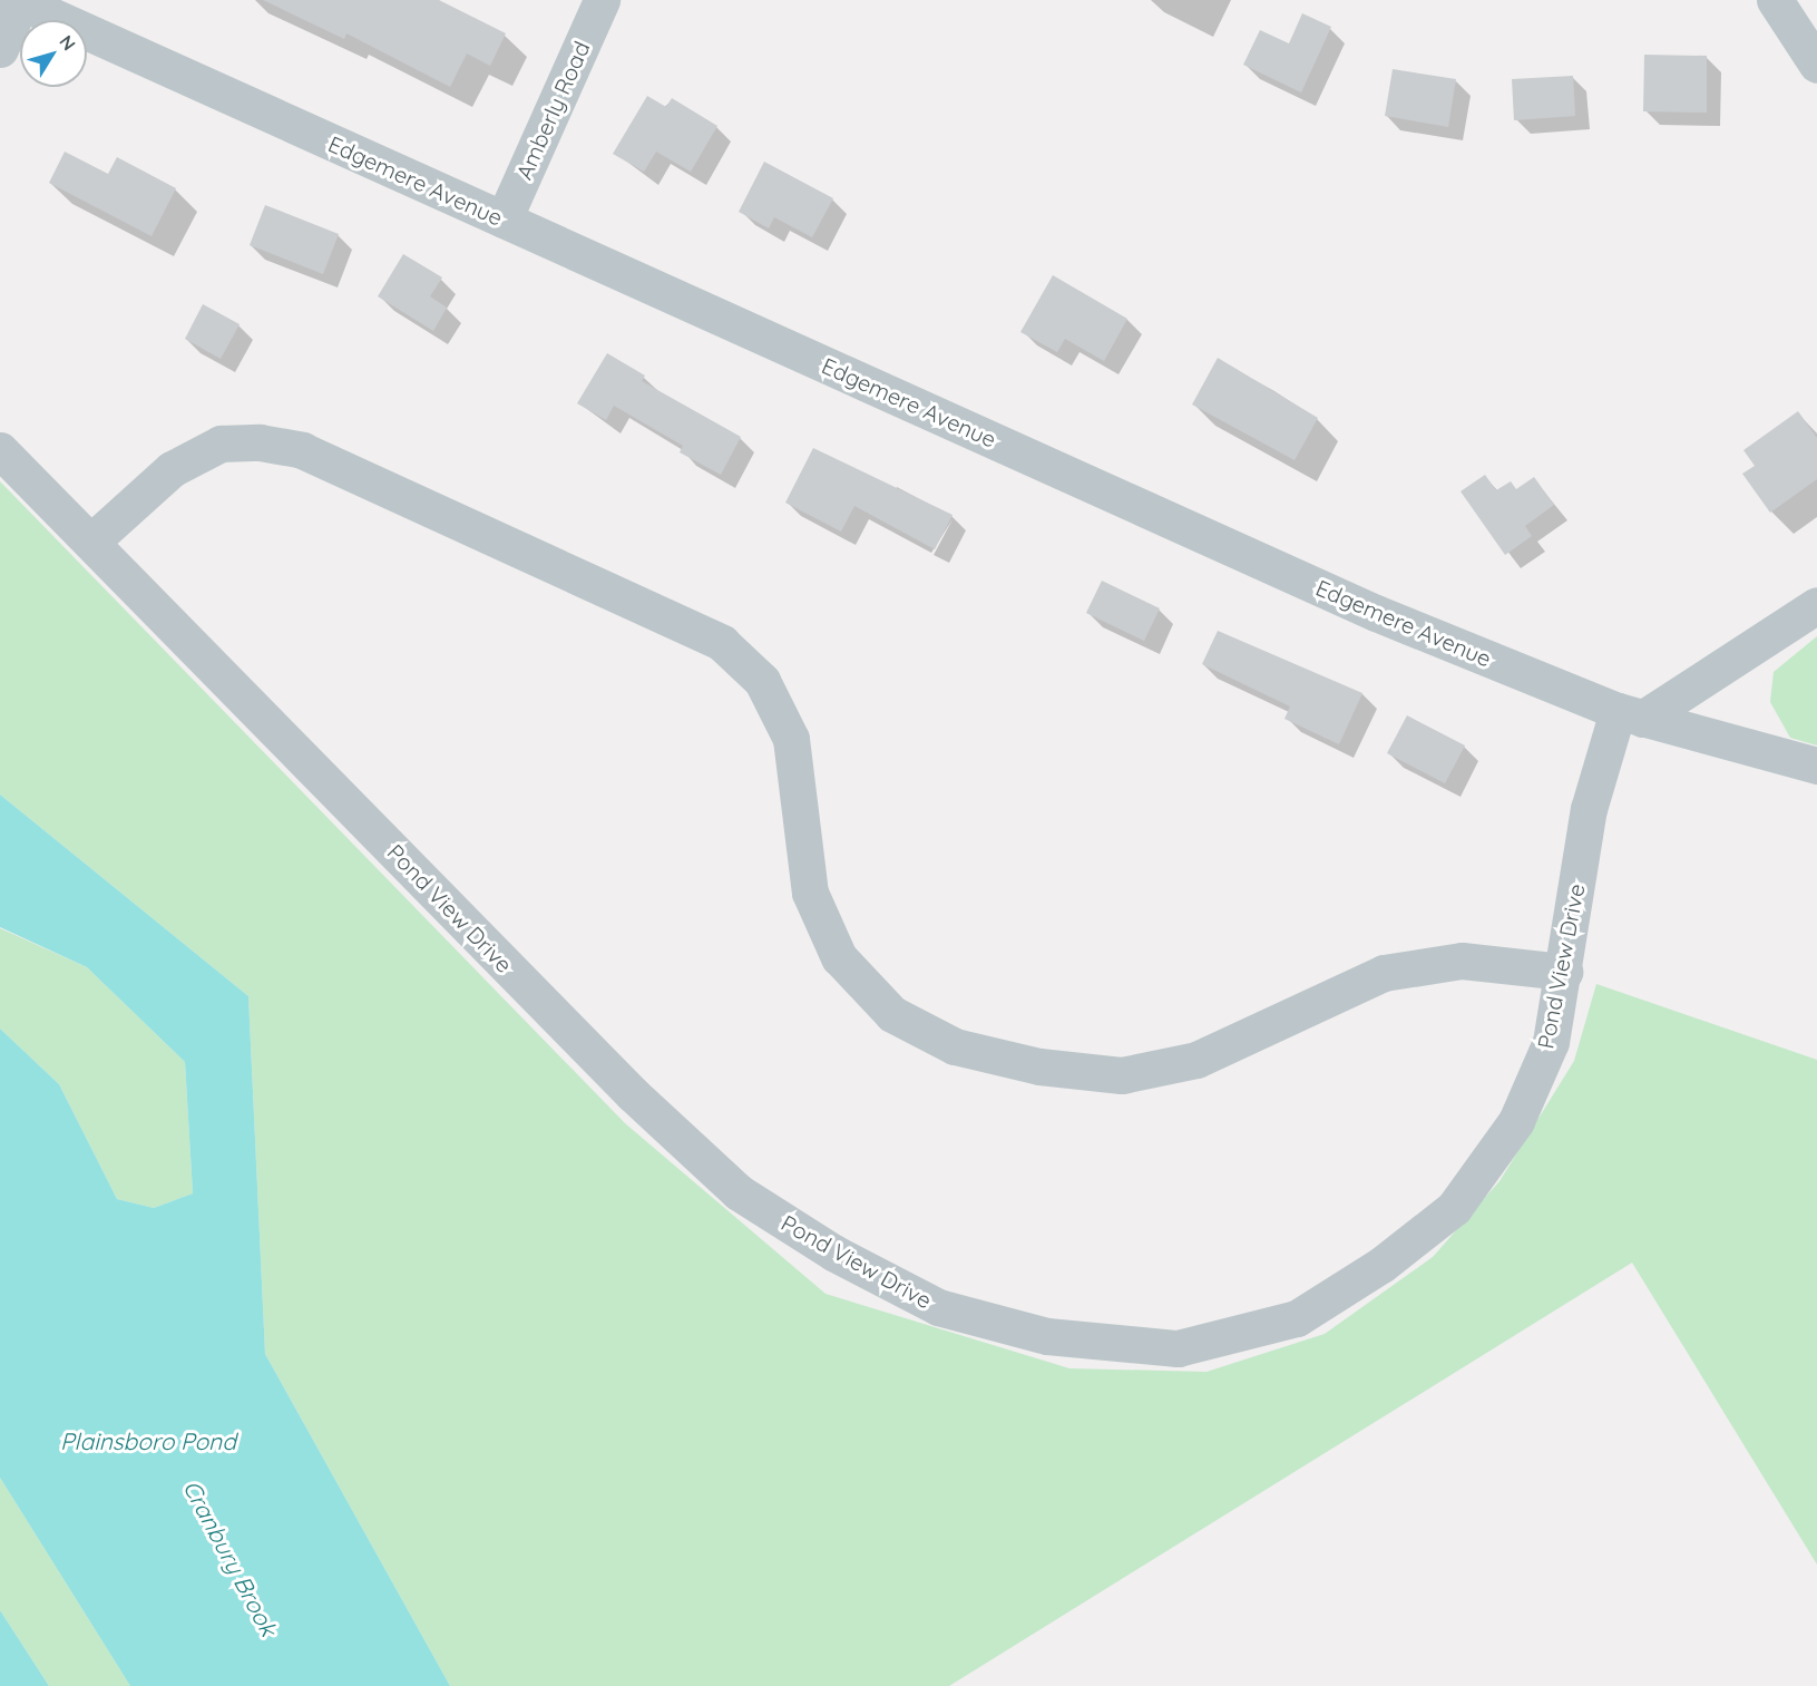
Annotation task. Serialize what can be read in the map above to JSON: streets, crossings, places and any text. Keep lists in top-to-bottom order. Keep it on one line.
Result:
{"streets":{"street":["Amberly Road","Edgemere Avenue","Pond View Drive"]},"crossings":[["Amberly Road","Edgemere Avenue"],["Edgemere Avenue","Pond View Drive"]],"water":["Plainsboro Pond","Cranbury Brook"],"north":"top right"}
